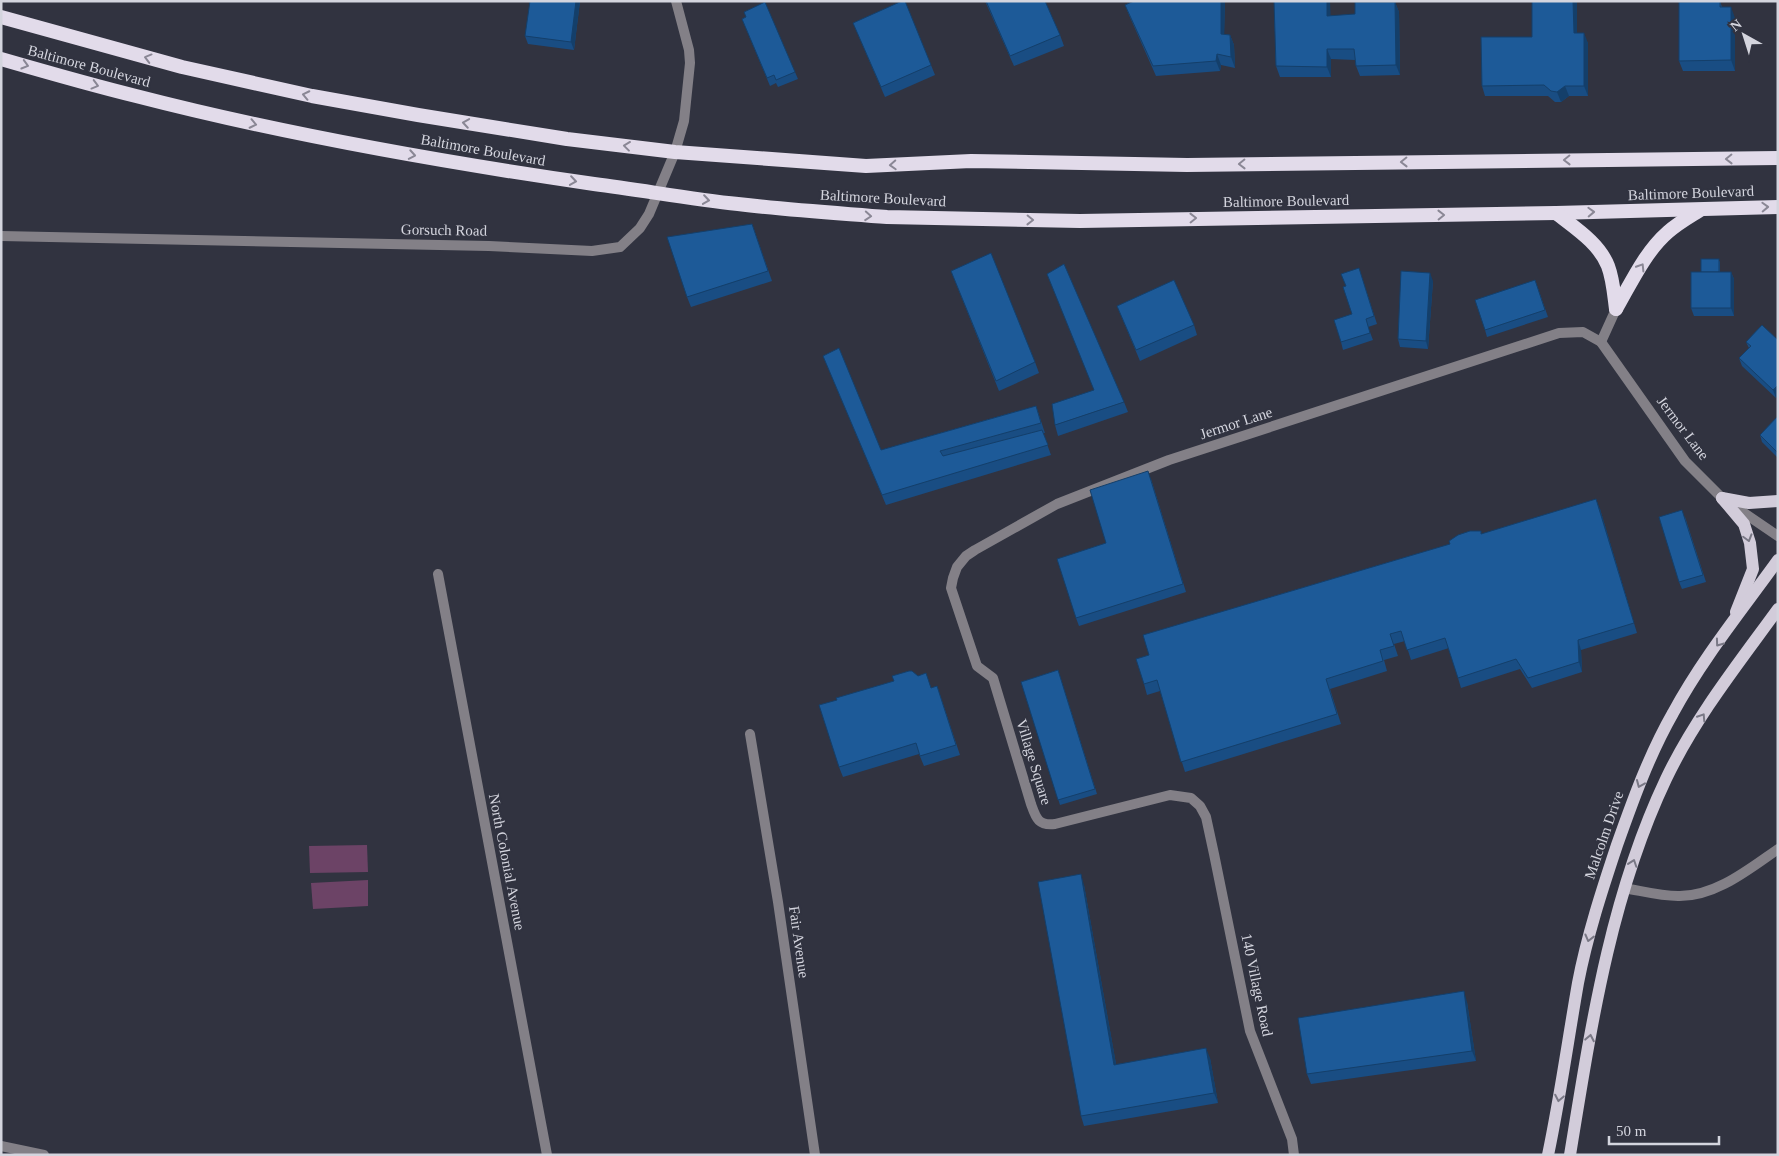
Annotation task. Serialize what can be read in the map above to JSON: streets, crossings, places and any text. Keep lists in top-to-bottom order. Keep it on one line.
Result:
{"streets":{"highway":["Baltimore Boulevard"],"main road":["Malcolm Drive"],"street":["Gorsuch Road","Jermor Lane","Village Square","North Colonial Avenue","Fair Avenue","140 Village Road"]},"crossings":[["Baltimore Boulevard","Gorsuch Road"],["Jermor Lane","Village Square"],["Village Square","140 Village Road"]],"scale_bar":"50 m","north":"top left"}
